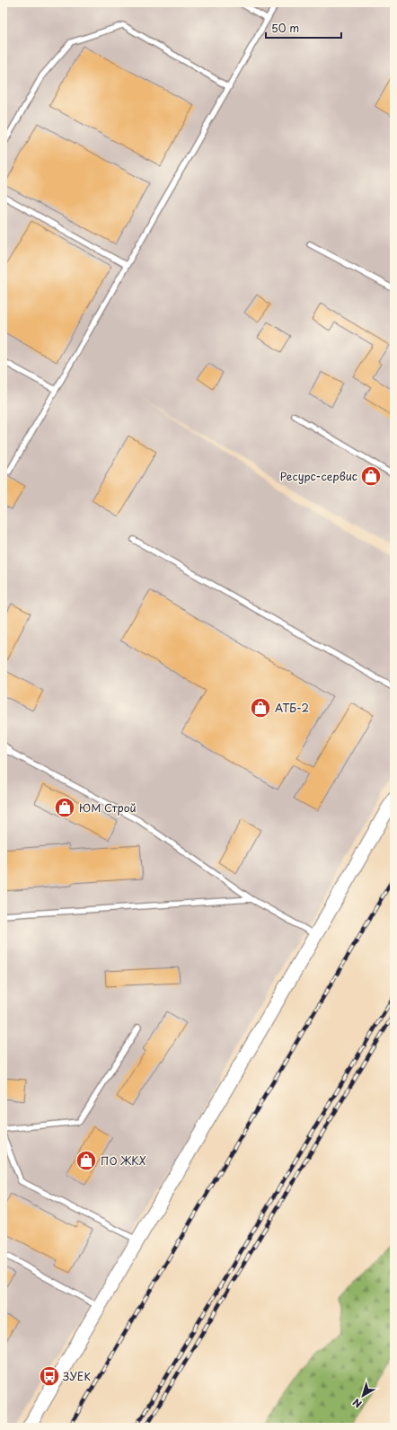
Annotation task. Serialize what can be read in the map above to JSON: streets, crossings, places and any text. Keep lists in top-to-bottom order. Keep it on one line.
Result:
{"places":{"shop":["Ресурс-сервис","АТБ-2","ЮМ Строй","ПО ЖКХ"],"bus stop":["ЗУЕК"]},"scale_bar":"50 m","north":"bottom left"}
